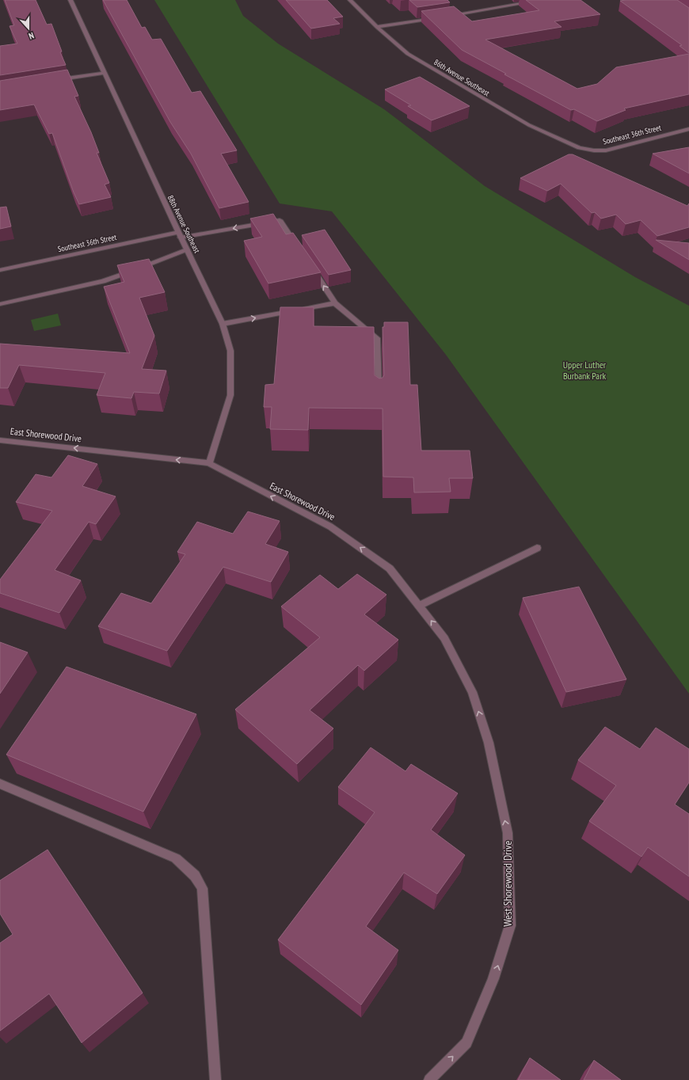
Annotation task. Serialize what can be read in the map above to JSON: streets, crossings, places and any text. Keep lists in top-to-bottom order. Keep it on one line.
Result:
{"streets":{"street":["86th Avenue Southeast","Southeast 36th Street","88th Avenue Southeast","East Shorewood Drive","West Shorewood Drive"]},"crossings":[["86th Avenue Southeast","Southeast 36th Street"],["Southeast 36th Street","88th Avenue Southeast"],["88th Avenue Southeast","East Shorewood Drive"],["East Shorewood Drive","West Shorewood Drive"]],"one_way":["East Shorewood Drive","West Shorewood Drive"],"parks":["Upper Luther Burbank Park"],"north":"bottom"}
